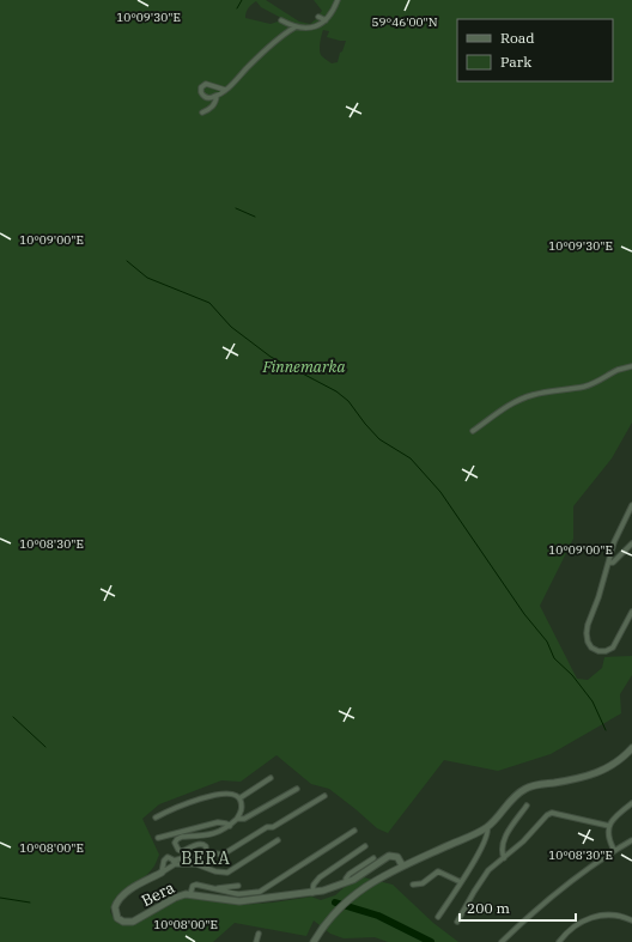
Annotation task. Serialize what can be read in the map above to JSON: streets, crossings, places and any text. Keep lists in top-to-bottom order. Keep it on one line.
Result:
{"streets":{"main road":["Bera"]},"districts":["BERA"],"parks":["Finnemarka"],"legend":["Road","Park"],"scale_bar":"200 m","coordinates":["10°09'30\"E","59°46'00\"N","10°09'00\"E","10°08'30\"E","10°08'00\"E"]}
